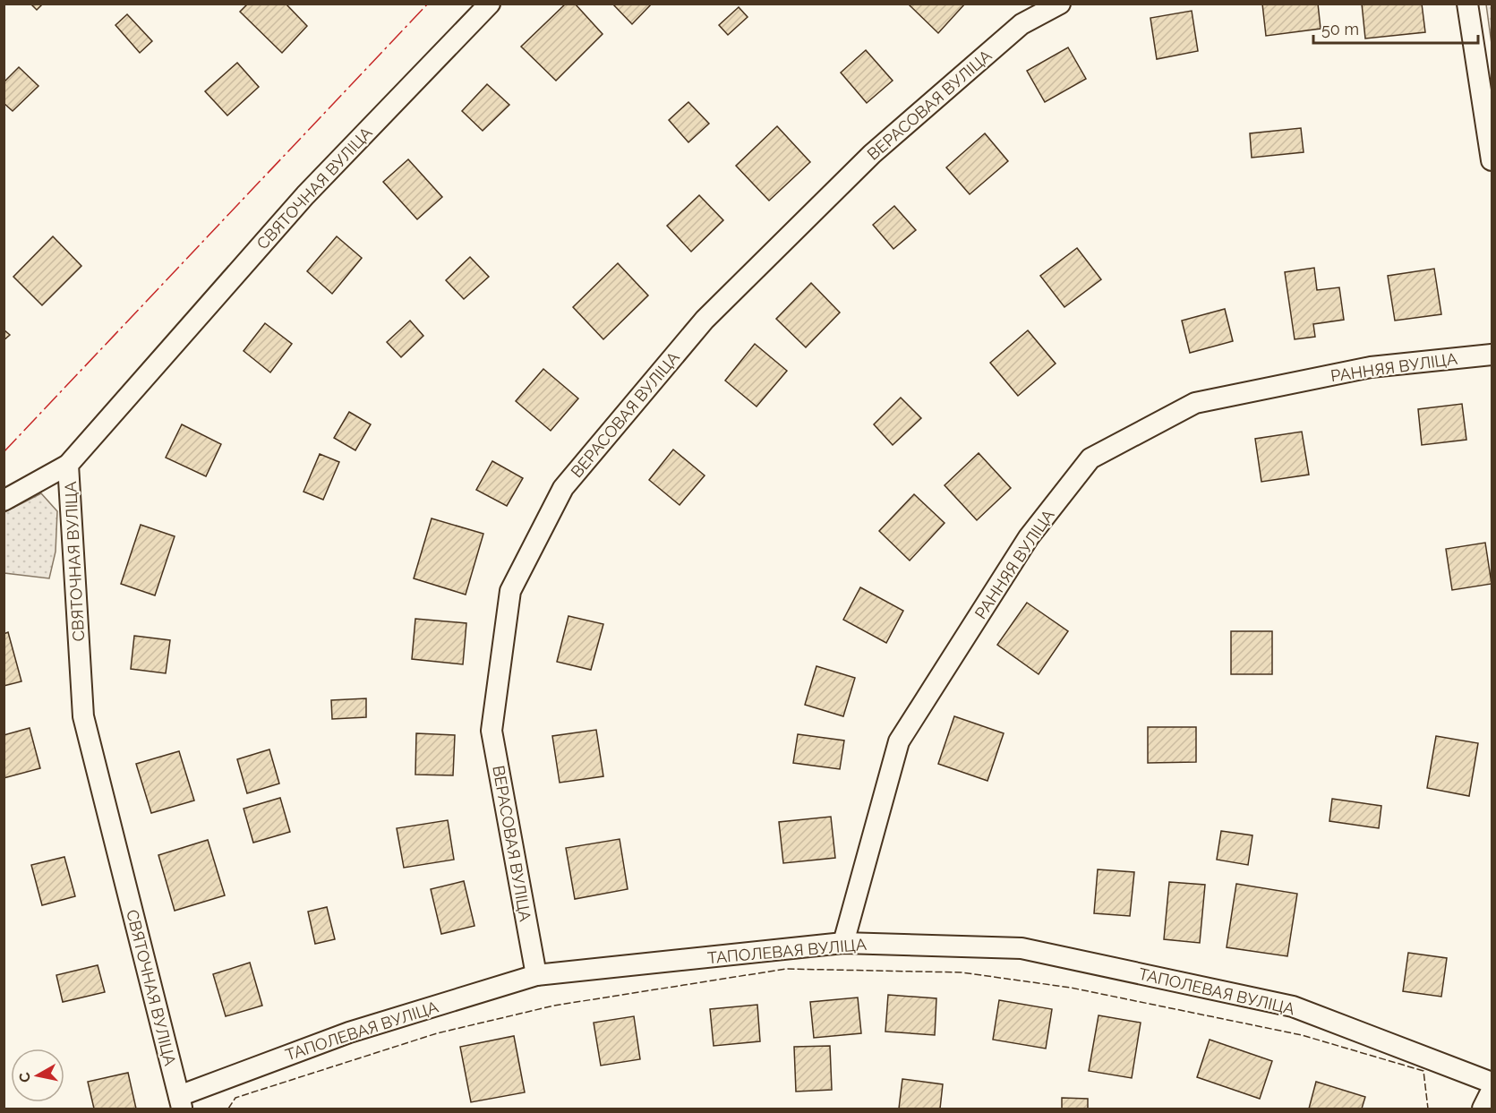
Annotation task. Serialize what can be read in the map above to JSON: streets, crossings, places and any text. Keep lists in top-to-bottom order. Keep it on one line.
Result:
{"streets":{"street":["ВЕРАСОВАЯ ВУЛІЦА","СВЯТОЧНАЯ ВУЛІЦА","РАННЯЯ ВУЛІЦА","ТАПОЛЕВАЯ ВУЛІЦА"]},"crossings":[["ВЕРАСОВАЯ ВУЛІЦА","ТАПОЛЕВАЯ ВУЛІЦА"],["СВЯТОЧНАЯ ВУЛІЦА","ТАПОЛЕВАЯ ВУЛІЦА"],["РАННЯЯ ВУЛІЦА","ТАПОЛЕВАЯ ВУЛІЦА"]],"scale_bar":"50 m","north":"left"}
